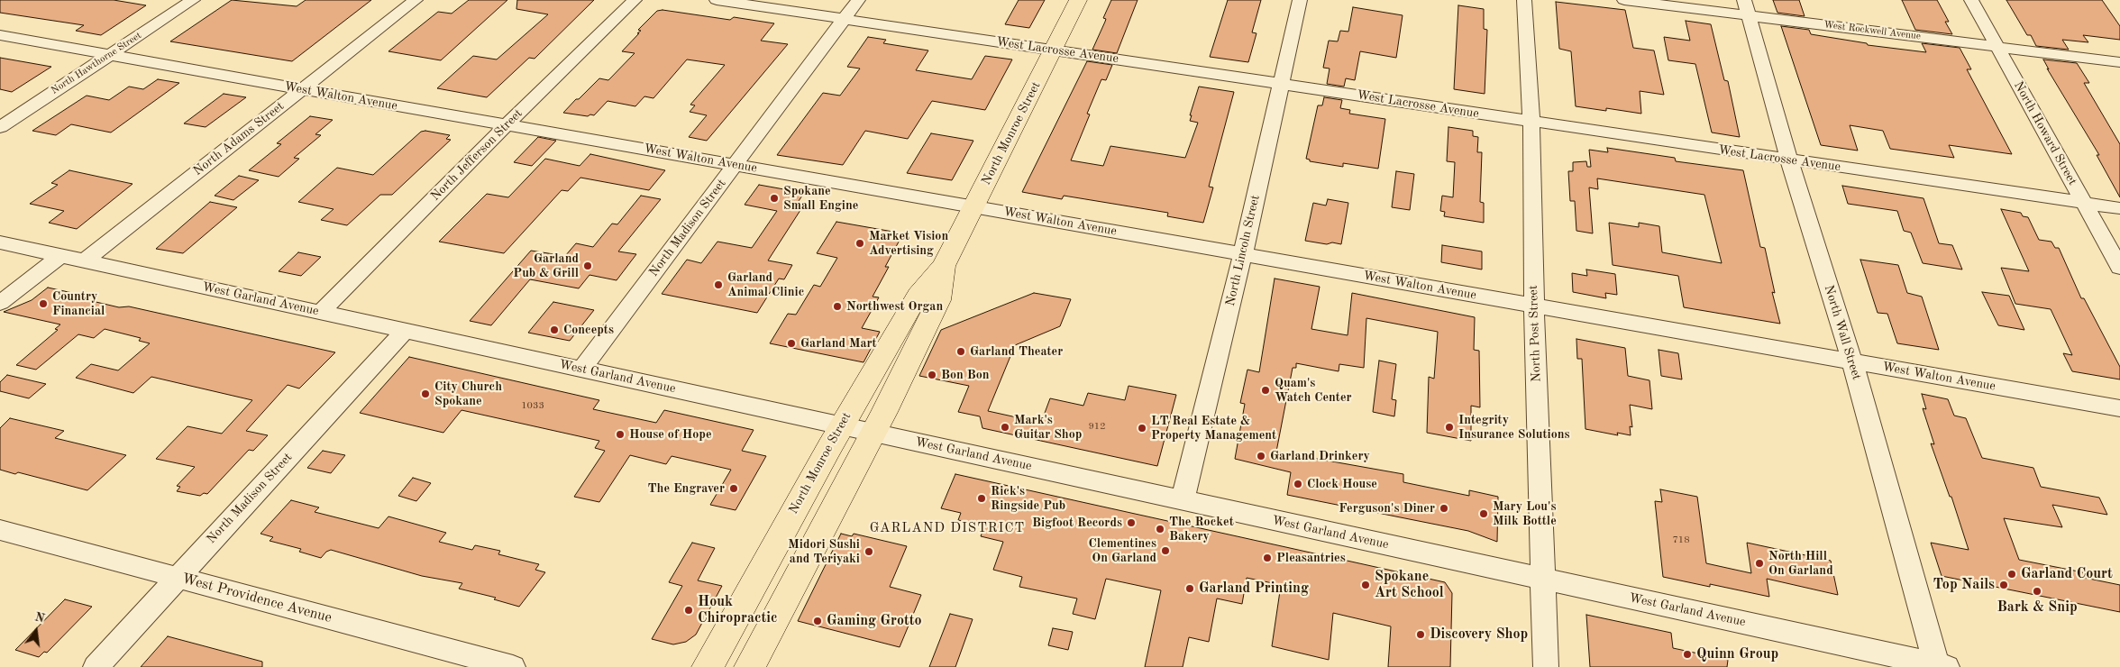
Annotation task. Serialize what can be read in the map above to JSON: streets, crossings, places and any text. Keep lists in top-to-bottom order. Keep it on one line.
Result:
{"streets":{"main road":["North Monroe Street"],"street":["West Rockwell Avenue","West Lacrosse Avenue","North Hawthorne Street","West Walton Avenue","North Howard Street","North Adams Street","North Jefferson Street","North Madison Street","North Lincoln Street","West Garland Avenue","North Wall Street","North Post Street","West Providence Avenue"]},"crossings":[["West Rockwell Avenue","North Howard Street"],["West Rockwell Avenue","North Wall Street"],["West Lacrosse Avenue","North Monroe Street"],["West Lacrosse Avenue","North Howard Street"],["West Lacrosse Avenue","North Madison Street"],["West Lacrosse Avenue","North Lincoln Street"],["West Lacrosse Avenue","North Wall Street"],["West Lacrosse Avenue","North Post Street"],["North Hawthorne Street","West Walton Avenue"],["West Walton Avenue","North Monroe Street"],["West Walton Avenue","North Adams Street"],["West Walton Avenue","North Jefferson Street"],["West Walton Avenue","North Madison Street"],["West Walton Avenue","North Lincoln Street"],["West Walton Avenue","North Wall Street"],["West Walton Avenue","North Post Street"],["North Monroe Street","West Garland Avenue"],["North Adams Street","West Garland Avenue"],["North Jefferson Street","West Garland Avenue"],["North Madison Street","West Garland Avenue"],["North Madison Street","West Providence Avenue"],["North Lincoln Street","West Garland Avenue"],["West Garland Avenue","North Wall Street"],["West Garland Avenue","North Post Street"]],"districts":["GARLAND DISTRICT"],"places":["Spokane Small Engine","Market Vision Advertising","Garland Pub & Grill","Garland Animal Clinic","Country Financial","Northwest Organ","Concepts","Garland Mart","Garland Theater","Bon Bon","Quam's Watch Center","City Church Spokane","Mark's Guitar Shop","Integrity Insurance Solutions","LT Real Estate & Property Management","House of Hope","Garland Drinkery","Clock House","The Engraver","Rick's Ringside Pub","Ferguson's Diner","Mary Lou's Milk Bottle","Bigfoot Records","The Rocket Bakery","Clementines On Garland","Midori Sushi and Teriyaki","Pleasantries","North Hill On Garland","Garland Court","Spokane Art School","Top Nails","Garland Printing","Bark & Snip","Houk Chiropractic","Gaming Grotto","Discovery Shop","Quinn Group"],"house_numbers":["1033","912","718"],"north":"top"}
